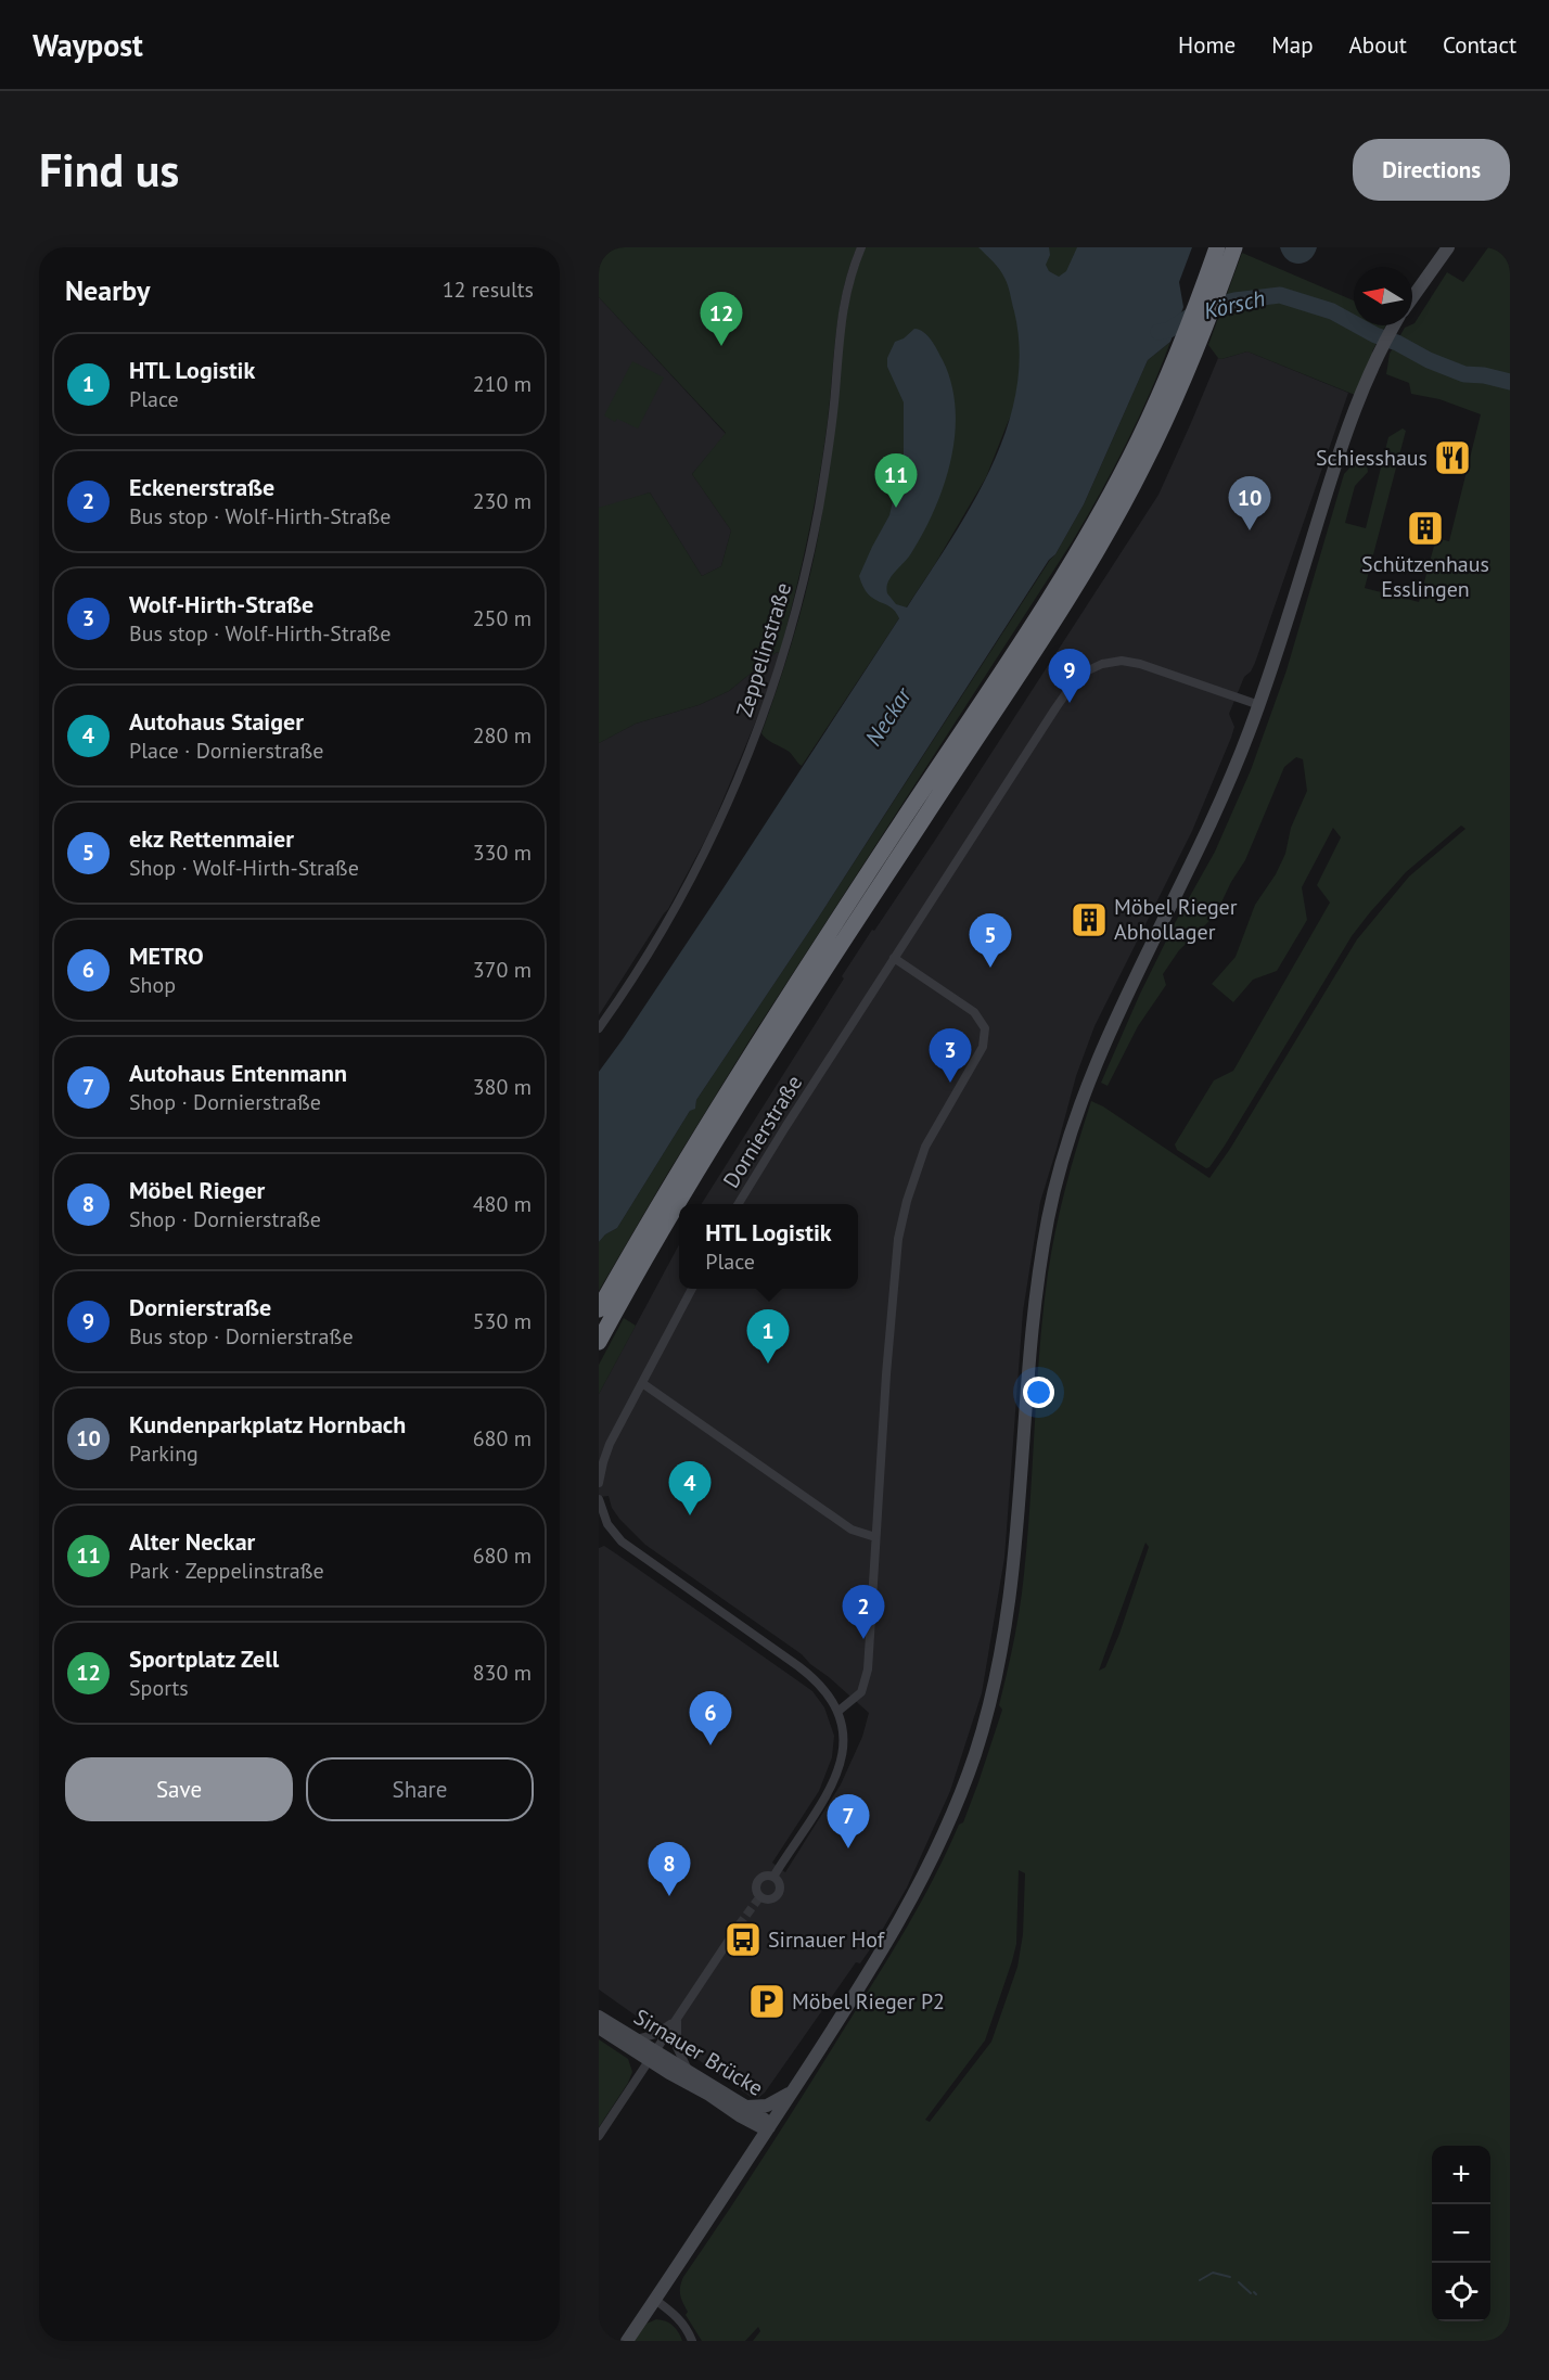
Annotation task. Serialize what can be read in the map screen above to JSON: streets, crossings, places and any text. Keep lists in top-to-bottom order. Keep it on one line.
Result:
{"streets":{"main road":["Sirnauer Brücke"],"street":["Zeppelinstraße","Dornierstraße"]},"water":["Körsch","Neckar"],"places":{"restaurant":["Schiesshaus"],"building":["Schützenhaus Esslingen","Möbel Rieger Abhollager"],"bus stop":["Sirnauer Hof"],"parking":["Möbel Rieger P2"]},"north":"left","page":{"header":"Waypost","nav":["Home","Map","About","Contact"],"buttons":["Directions",["Save","Share"]],"title":"Find us","heading":["Nearby","12 results"],"pins":["12","11","10","9","5","3","1","4","2","6","7","8"],"list":[{"mark":"1","name":"HTL Logistik","note":"Place","value":"210 m"},{"mark":"2","name":"Eckenerstraße","note":"Bus stop · Wolf-Hirth-Straße","value":"230 m"},{"mark":"3","name":"Wolf-Hirth-Straße","note":"Bus stop · Wolf-Hirth-Straße","value":"250 m"},{"mark":"4","name":"Autohaus Staiger","note":"Place · Dornierstraße","value":"280 m"},{"mark":"5","name":"ekz Rettenmaier","note":"Shop · Wolf-Hirth-Straße","value":"330 m"},{"mark":"6","name":"METRO","note":"Shop","value":"370 m"},{"mark":"7","name":"Autohaus Entenmann","note":"Shop · Dornierstraße","value":"380 m"},{"mark":"8","name":"Möbel Rieger","note":"Shop · Dornierstraße","value":"480 m"},{"mark":"9","name":"Dornierstraße","note":"Bus stop · Dornierstraße","value":"530 m"},{"mark":"10","name":"Kundenparkplatz Hornbach","note":"Parking","value":"680 m"},{"mark":"11","name":"Alter Neckar","note":"Park · Zeppelinstraße","value":"680 m"},{"mark":"12","name":"Sportplatz Zell","note":"Sports","value":"830 m"}],"popup":["HTL Logistik","Place"],"map_buttons":["+","−"]}}
